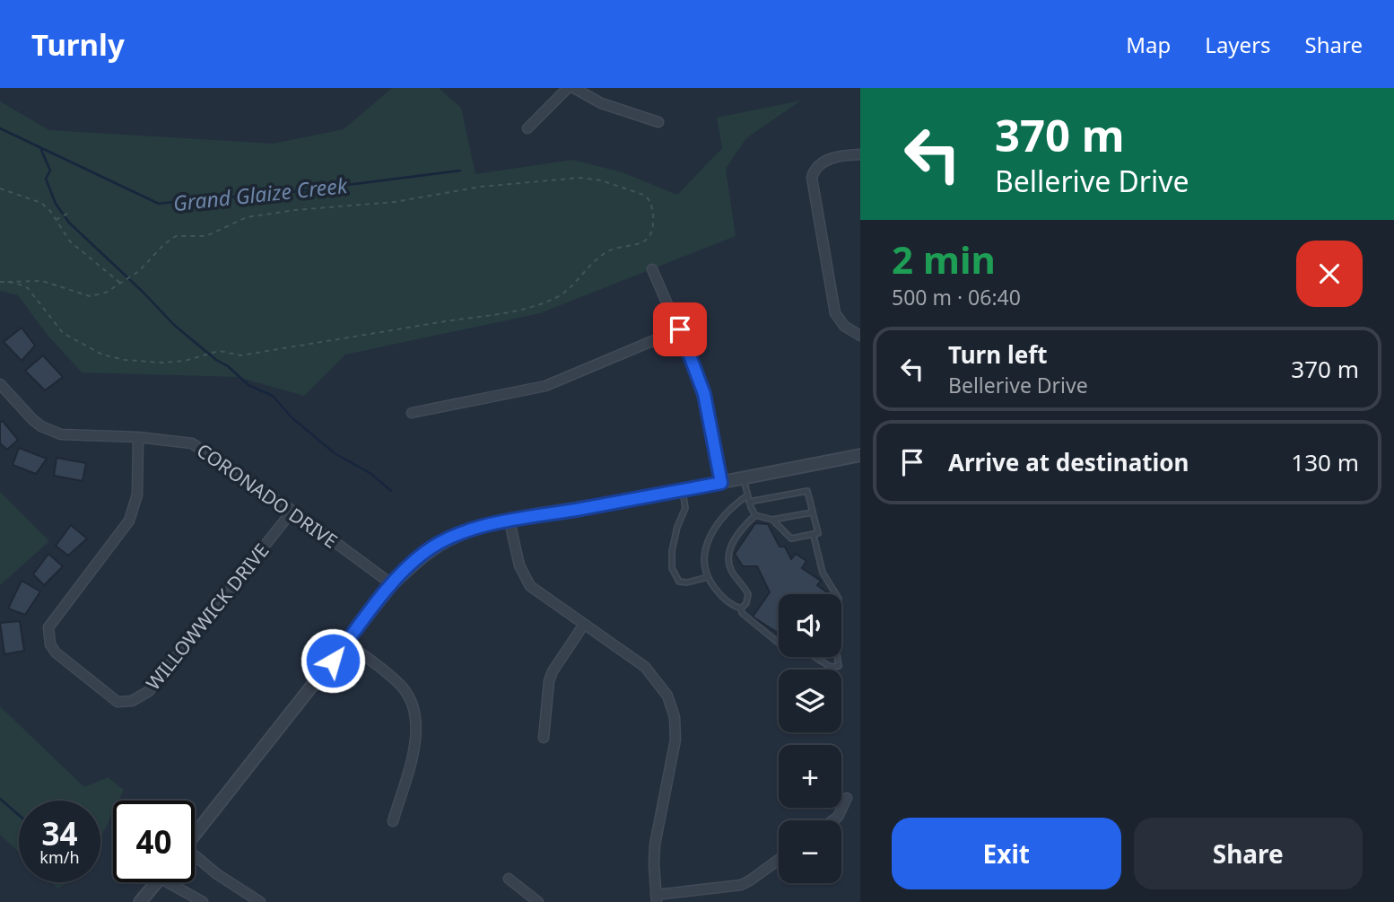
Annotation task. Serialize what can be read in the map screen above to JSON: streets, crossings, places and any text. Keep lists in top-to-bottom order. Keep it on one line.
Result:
{"streets":{"street":["CORONADO DRIVE","WILLOWWICK DRIVE"]},"crossings":[["CORONADO DRIVE","WILLOWWICK DRIVE"]],"water":["Grand Glaize Creek"],"page":{"header":"Turnly","nav":["Map","Layers","Share"],"turn":["370 m","Bellerive Drive"],"heading":["2 min","500 m · 06:40"],"list":[{"name":"Turn left","note":"Bellerive Drive","value":"370 m"},{"name":"Arrive at destination","value":"130 m"}],"map_buttons":["+","−"],"speed":"34 km/h","limit":"40","buttons":["Exit","Share"]}}
